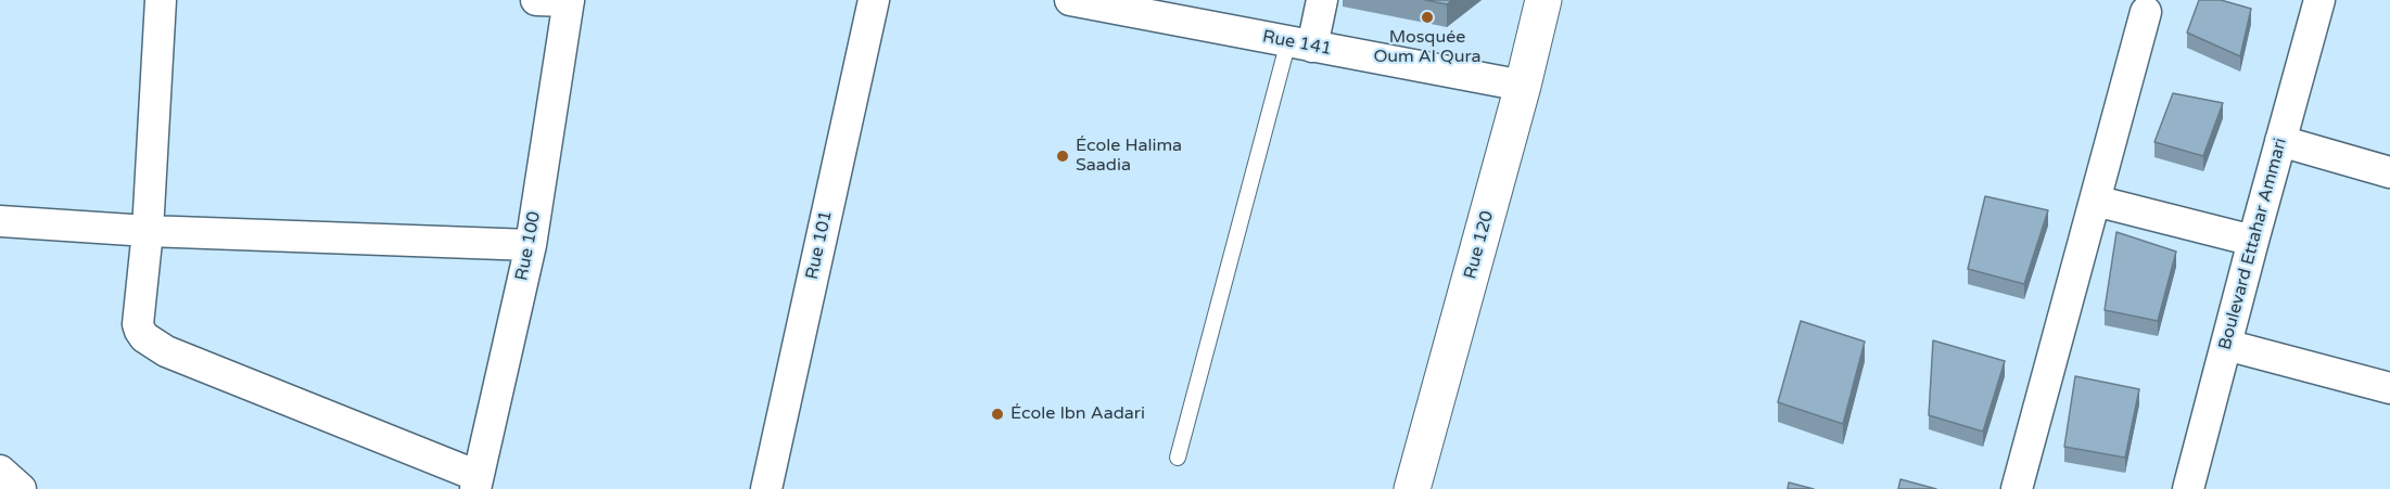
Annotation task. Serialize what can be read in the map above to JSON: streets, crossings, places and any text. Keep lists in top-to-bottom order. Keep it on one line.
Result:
{"streets":{"street":["Rue 141","Boulevard Ettahar Ammari","Rue 101","Rue 120","Rue 100"]},"crossings":[["Rue 141","Rue 120"]],"places":["Mosquée Oum Al Qura","École Halima Saadia","École Ibn Aadari"]}
